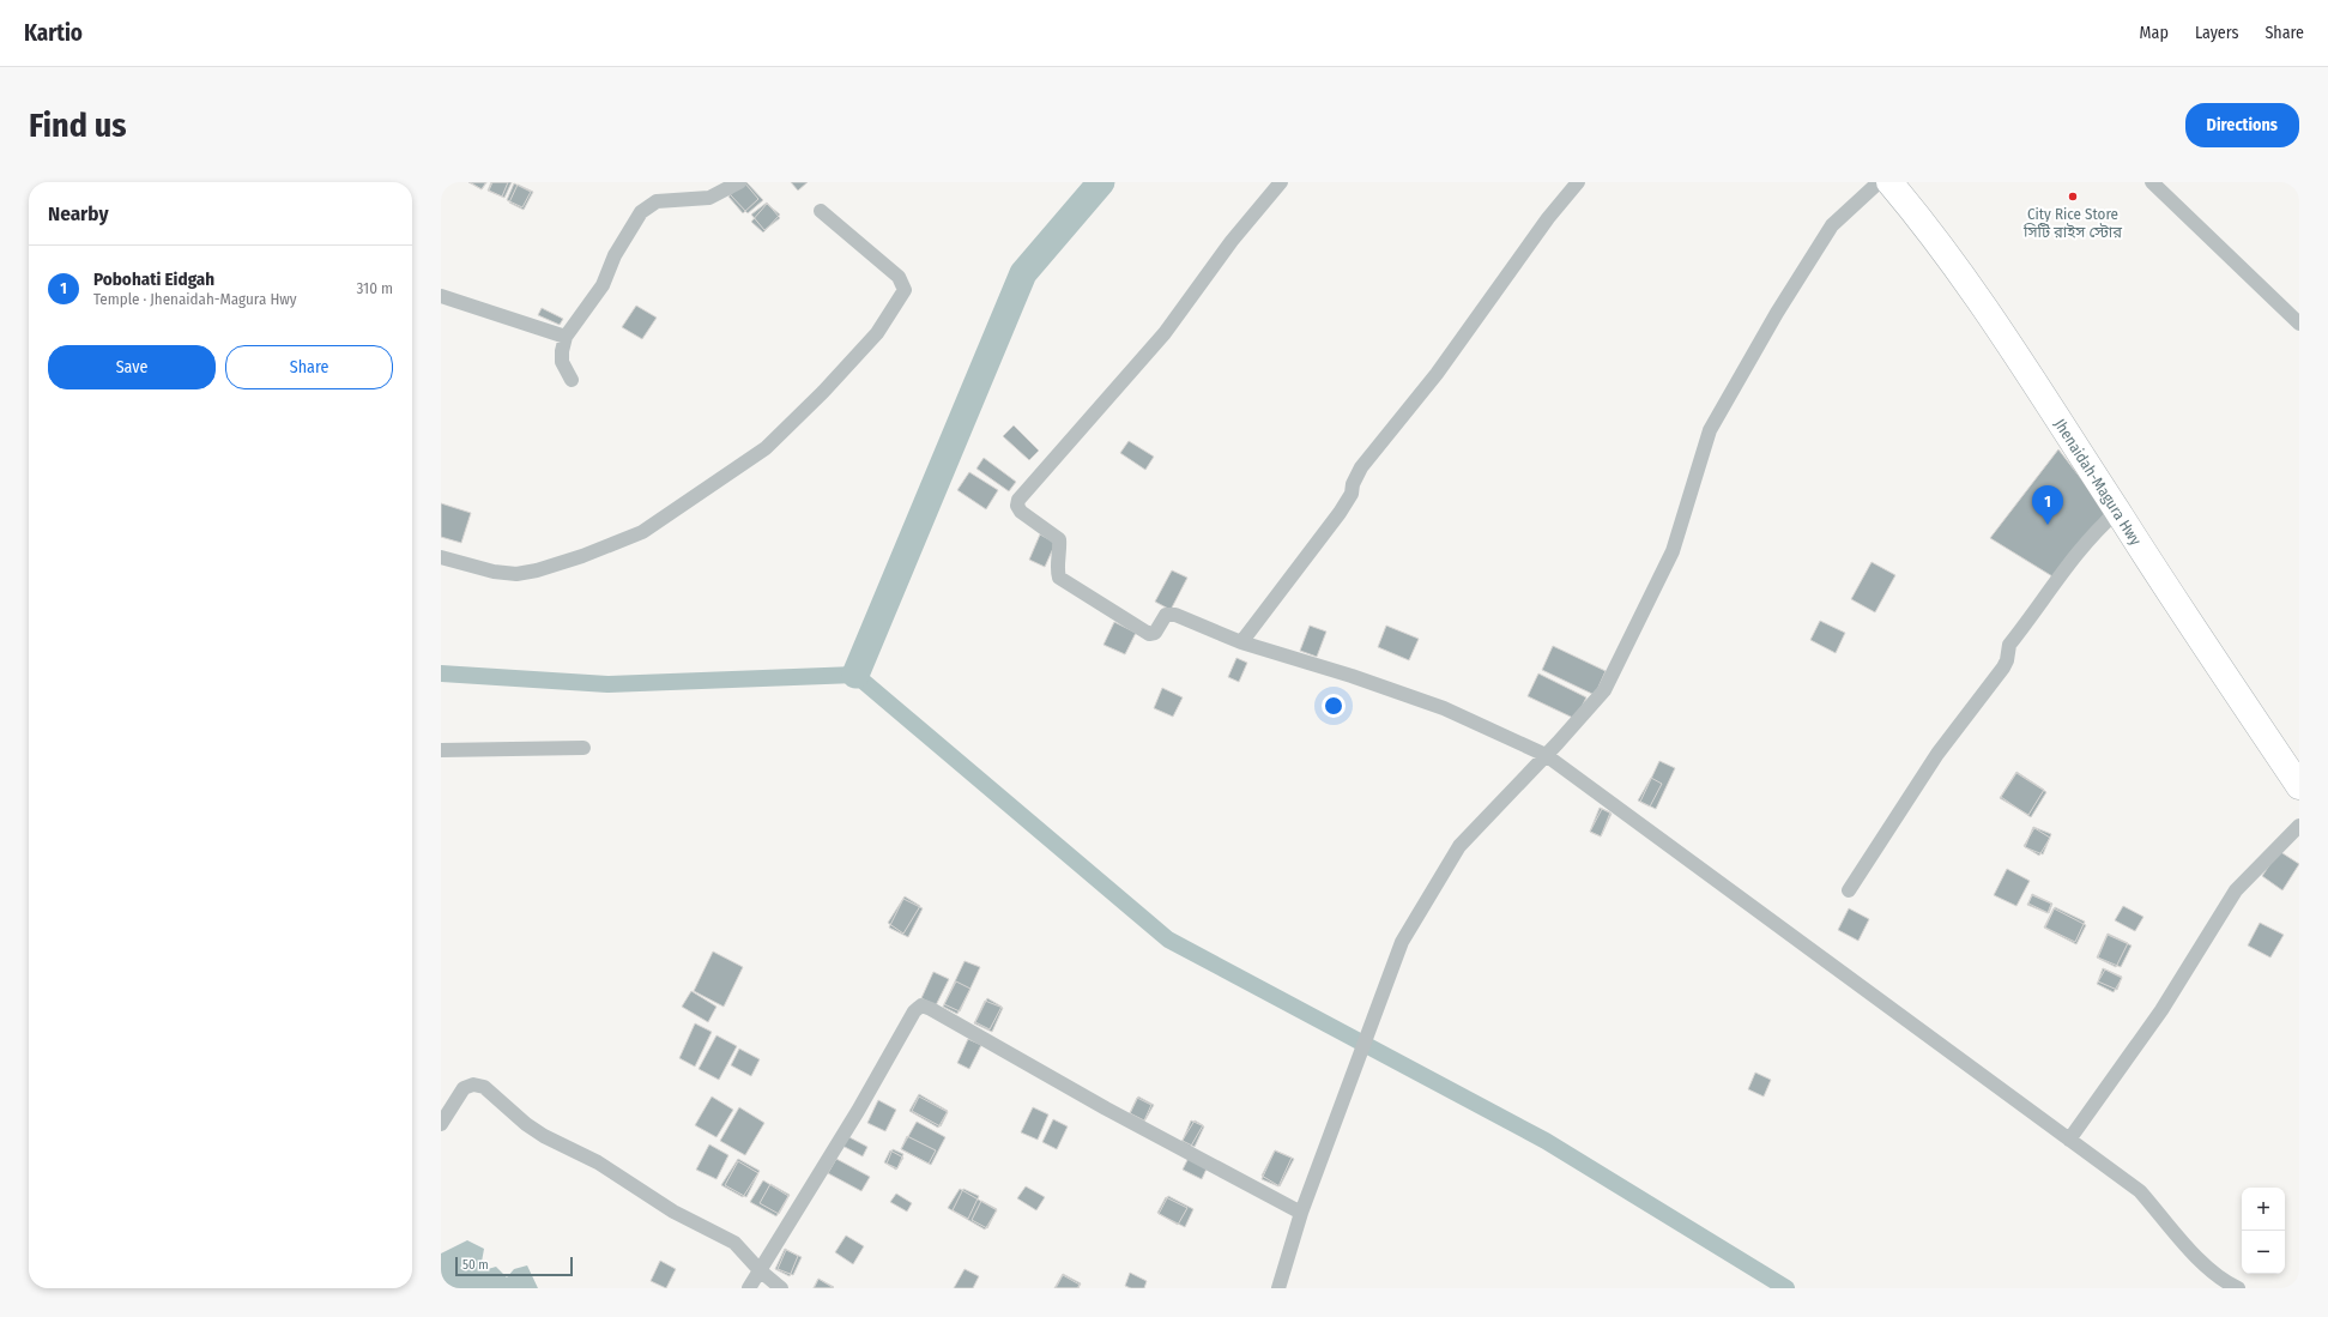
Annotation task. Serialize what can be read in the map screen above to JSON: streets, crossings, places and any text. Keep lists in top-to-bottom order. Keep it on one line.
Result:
{"streets":{"highway":["Jhenaidah-Magura Hwy"]},"places":["City Rice Store সিটি রাইস স্টোর"],"scale_bar":"50 m","page":{"header":"Kartio","nav":["Map","Layers","Share"],"buttons":["Directions",["Save","Share"]],"title":"Find us","heading":"Nearby","list":[{"mark":"1","name":"Pobohati Eidgah","note":"Temple · Jhenaidah-Magura Hwy","value":"310 m"}],"pins":"1","map_buttons":["+","−"],"scale":"50 m"}}
